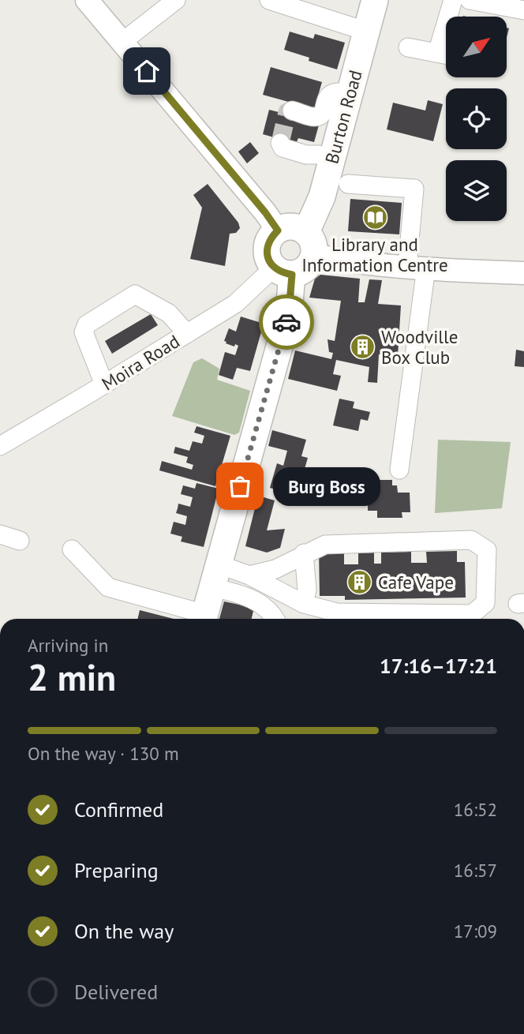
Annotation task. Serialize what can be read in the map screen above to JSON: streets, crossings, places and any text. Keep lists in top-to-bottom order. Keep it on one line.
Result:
{"streets":{"highway":["Burton Road"],"street":["Moira Road"]},"crossings":[["Burton Road","Moira Road"]],"places":{"library":["Library and Information Centre"],"building":["Woodville Box Club","Cafe Vape"],"other":["Burg Boss"]},"north":"top right","page":{"bubble":"Burg Boss","heading":["2 min","Arriving in","17:16–17:21"],"bar":"On the way · 130 m","list":[["Confirmed","16:52"],["Preparing","16:57"],["On the way","17:09"],"Delivered"]}}
